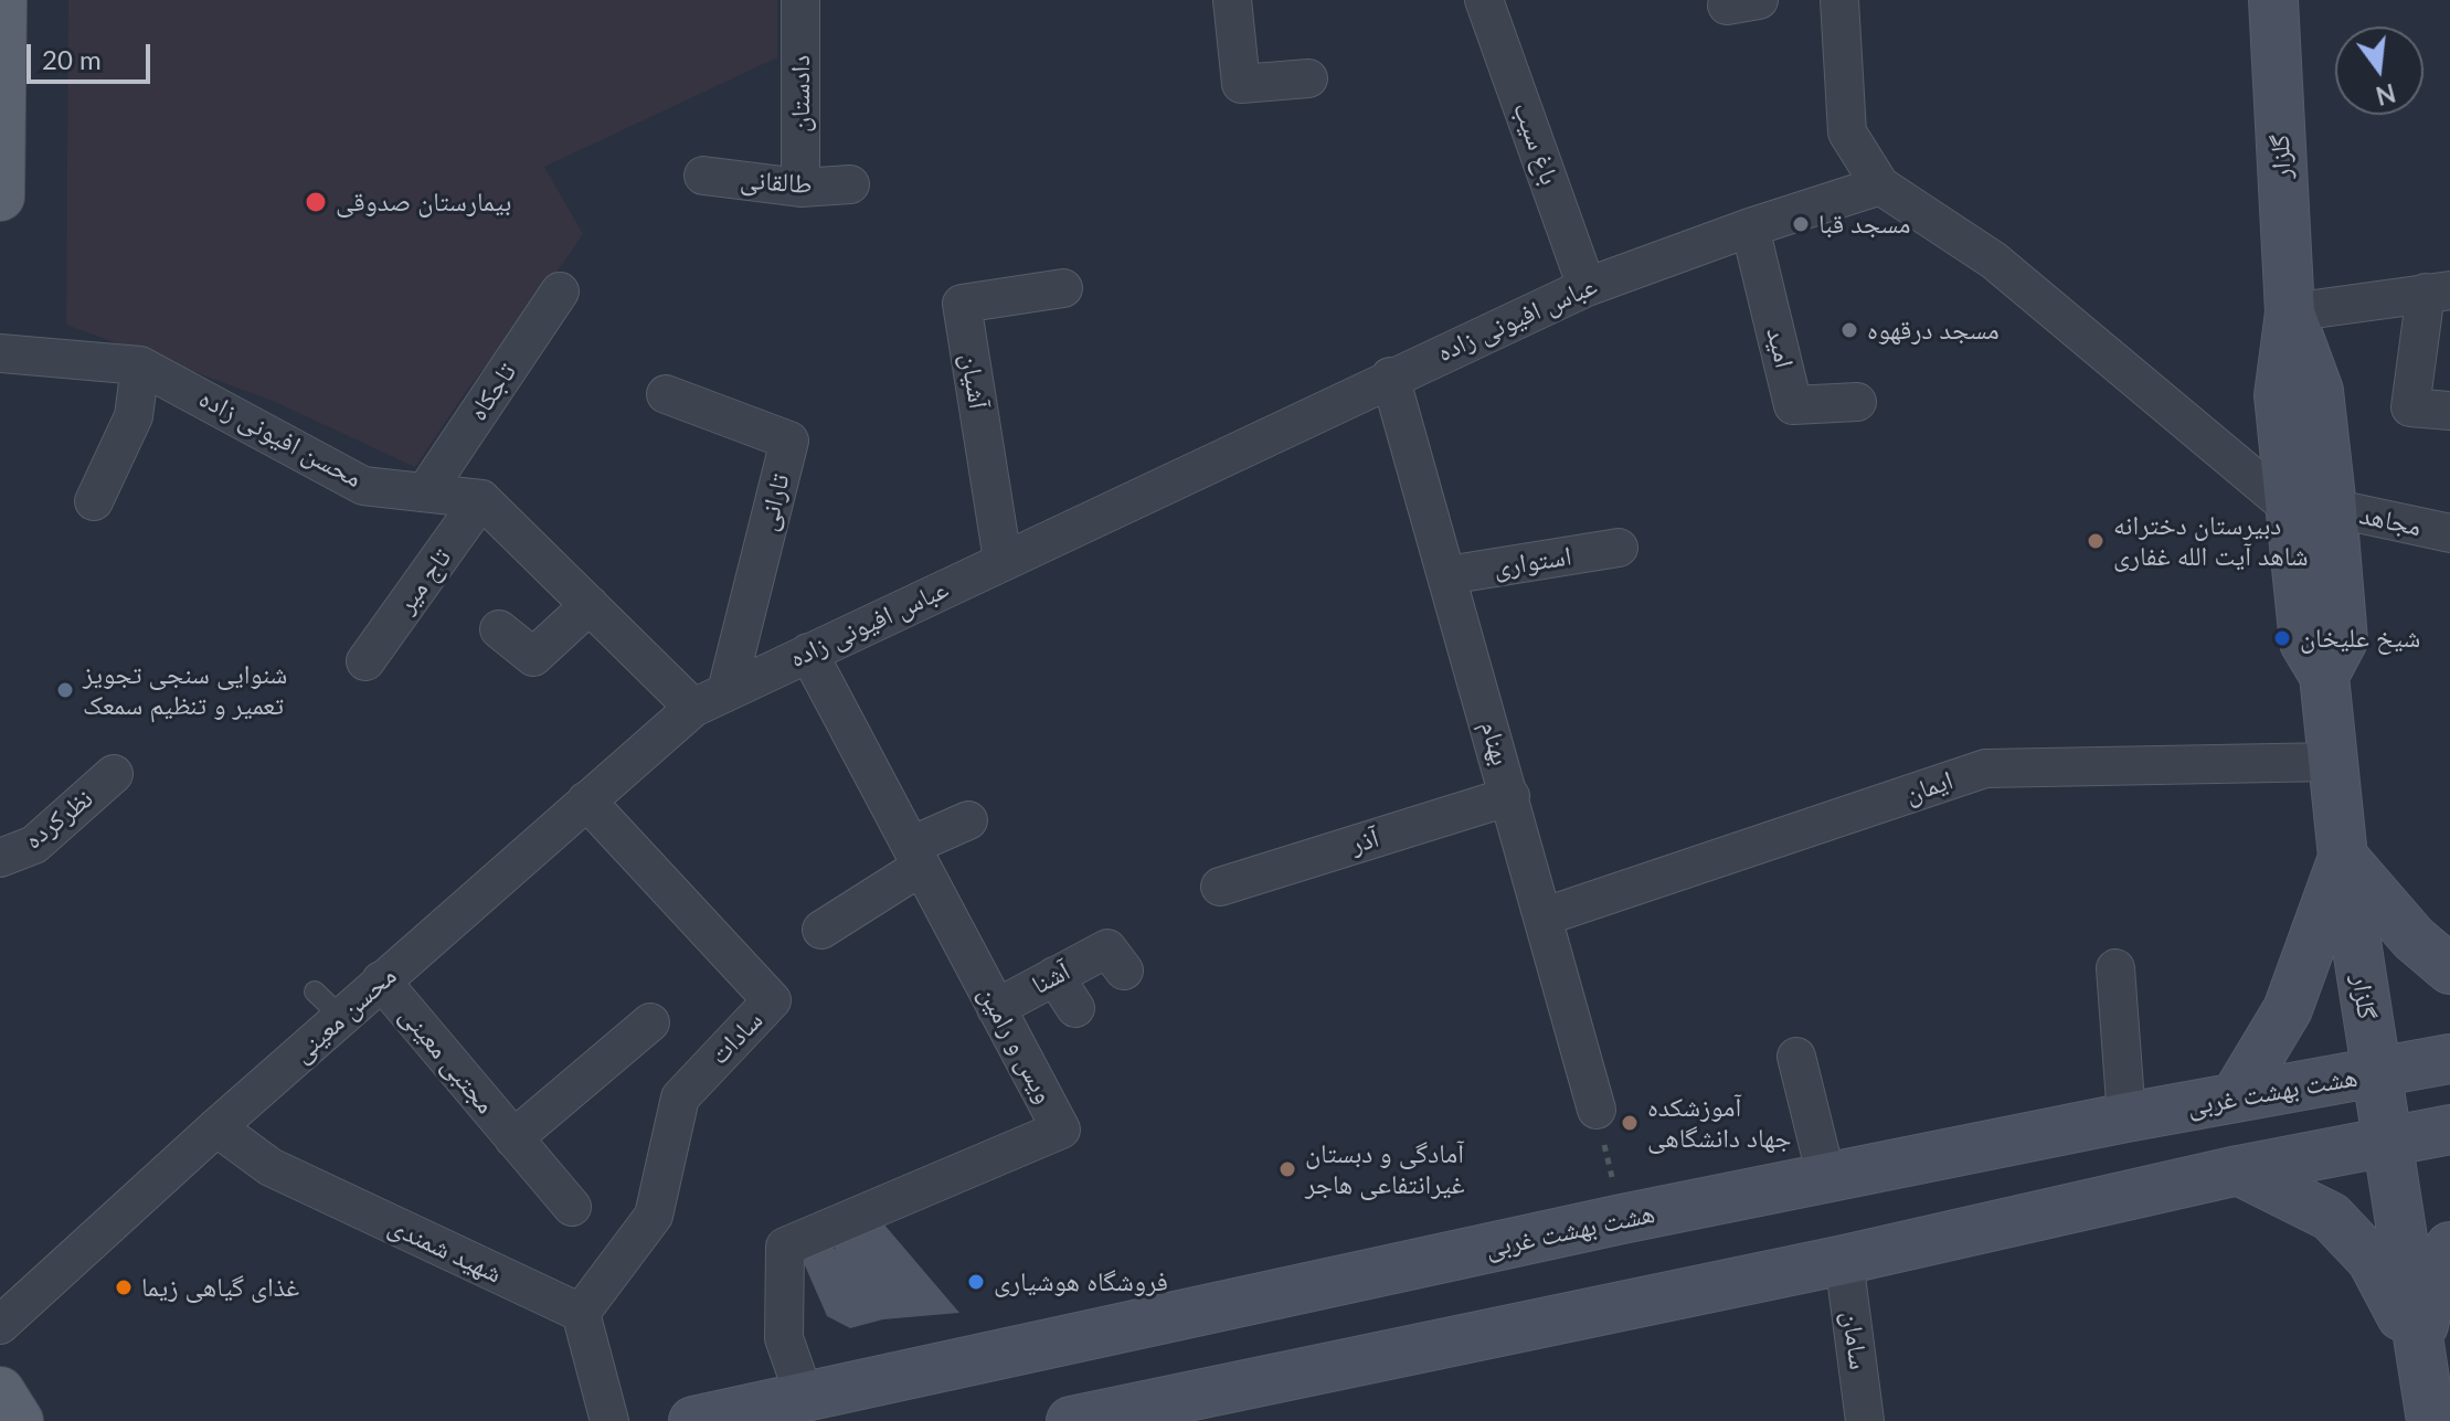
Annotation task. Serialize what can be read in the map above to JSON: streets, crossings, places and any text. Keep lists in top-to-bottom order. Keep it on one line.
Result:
{"streets":{"main road":["گلزار","هشت بهشت غربی"],"street":["دادستان","باغ سیب","طالقانی","عباس افیونی زاده","امید","آشیان","تاجکاه","محسن افیونی زاده","تارانی","مجاهد","استواری","تاج میر","بهنام","ایمان","نظرکرده","آذر","آشنا","محسن معینی","سادات","ویس و رامین","مجتبی معینی","شهید شمندی","سامان"]},"crossings":[["دادستان","طالقانی"],["باغ سیب","عباس افیونی زاده"],["گلزار","مجاهد"],["گلزار","ایمان"],["گلزار","هشت بهشت غربی"],["عباس افیونی زاده","امید"],["عباس افیونی زاده","آشیان"],["عباس افیونی زاده","تارانی"],["عباس افیونی زاده","بهنام"],["عباس افیونی زاده","محسن معینی"],["عباس افیونی زاده","ویس و رامین"],["تاجکاه","محسن افیونی زاده"],["محسن افیونی زاده","تاج میر"],["استواری","بهنام"],["بهنام","ایمان"],["بهنام","آذر"],["آشنا","ویس و رامین"],["محسن معینی","سادات"],["محسن معینی","مجتبی معینی"],["محسن معینی","شهید شمندی"],["سادات","شهید شمندی"],["ویس و رامین","هشت بهشت غربی"]],"places":["بیمارستان صدوقی","مسجد قبا","مسجد درقهوه","دبیرستان دخترانه شاهد آیت الله غفاری","شیخ علیخان","شنوایی سنجی تجویز تعمیر و تنظیم سمعک","آموزشکده جهاد دانشگاهی","آمادگی و دبستان غیرانتفاعی هاجر","فروشگاه هوشیاری","غذای گیاهی زیما"],"scale_bar":"20 m","north":"bottom"}
